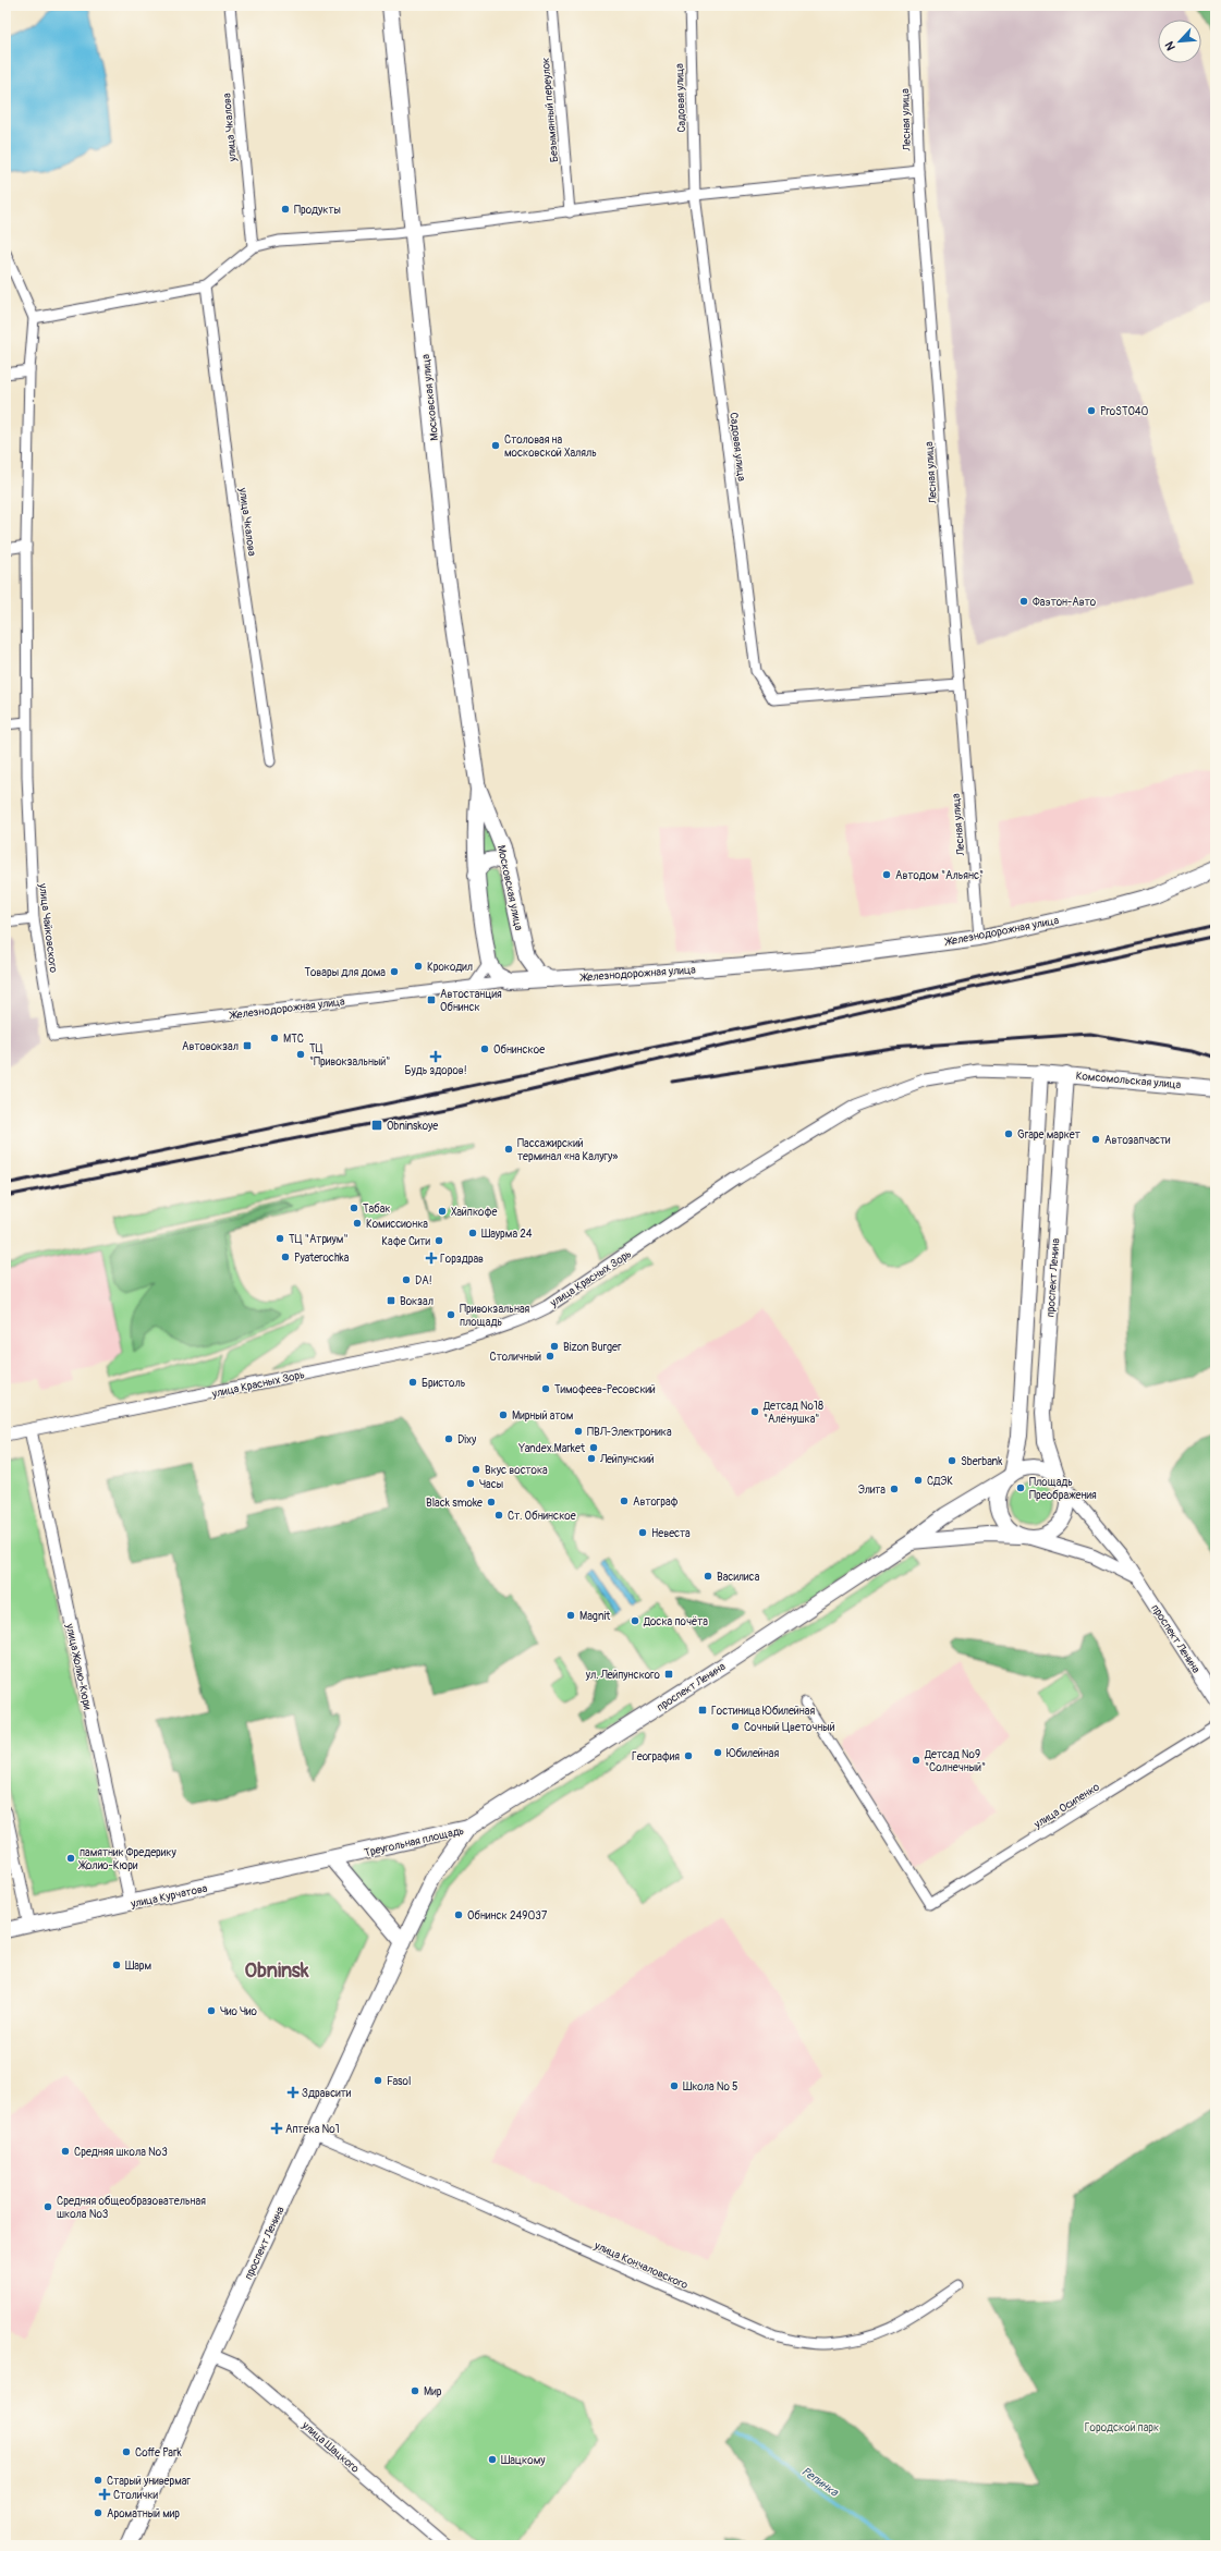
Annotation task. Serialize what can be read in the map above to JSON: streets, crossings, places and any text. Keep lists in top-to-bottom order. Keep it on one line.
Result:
{"streets":{"main road":["Московская улица","Железнодорожная улица","Комсомольская улица","проспект Ленина","Треугольная площадь","улица Курчатова"],"street":["Садовая улица","Безымянный переулок","Лесная улица","улица Чкалова","улица Чайковского","улица Красных Зорь","улица Жолио-Кюри","улица Осипенко","улица Кончаловского","улица Шацкого"]},"crossings":[["Садовая улица","Лесная улица"],["Лесная улица","Железнодорожная улица"],["Московская улица","Железнодорожная улица"],["улица Чайковского","Железнодорожная улица"],["Комсомольская улица","улица Красных Зорь"],["Комсомольская улица","проспект Ленина"],["улица Красных Зорь","улица Жолио-Кюри"],["проспект Ленина","Треугольная площадь"],["проспект Ленина","улица Кончаловского"],["проспект Ленина","улица Шацкого"],["улица Жолио-Кюри","улица Курчатова"],["Треугольная площадь","улица Курчатова"]],"districts":["Obninsk"],"water":["Репинка"],"parks":["Городской парк"],"places":{"other":["Продукты","ProSTO40","Столовая на московской Халяль","Фаэтон-Авто","Автодом \"Альянс\"","Крокодил","Товары для дома","МТС","Обнинское","ТЦ \"Привокзальный\"","Grape маркет","Автозапчасти","Пассажирский терминал «на Калугу»","Табак","Хайпкофе","Комиссионка","Шаурма 24","ТЦ \"Атриум\"","Кафе Сити","Pyaterochka","DA!","Привокзальная площадь","Bizon Burger","Столичный","Бристоль","Тимофеев-Ресовский","Детсад №18 \"Алёнушка\"","Мирный атом","ПВЛ-Электроника","Dixy","Yandex.Market","Лейпунский","Sberbank","Вкус востока","СДЭК","Часы","Площадь Преображения","Элита","Автограф","Black smoke","Ст. Обнинское","Невеста","Василиса","Magnit","Доска почёта","Сочный Цветочный","Юбилейная","География","Детсад №9 \"Солнечный\"","памятник Фредерику Жолио-Кюри","Обнинск 249037","Шарм","Чио Чио","Fasol","Школа № 5","Средняя школа №3","Средняя общеобразовательная школа №3","Мир","Coffe Park","Шацкому","Старый универмаг","Ароматный мир"],"transit":["Автостанция Обнинск","Автовокзал","Obninskoye","Вокзал","ул. Лейпунского","Гостиница Юбилейная"],"health":["Будь здоров!","Горздрав","Здравсити","Аптека №1","Столички"]},"north":"bottom left"}
